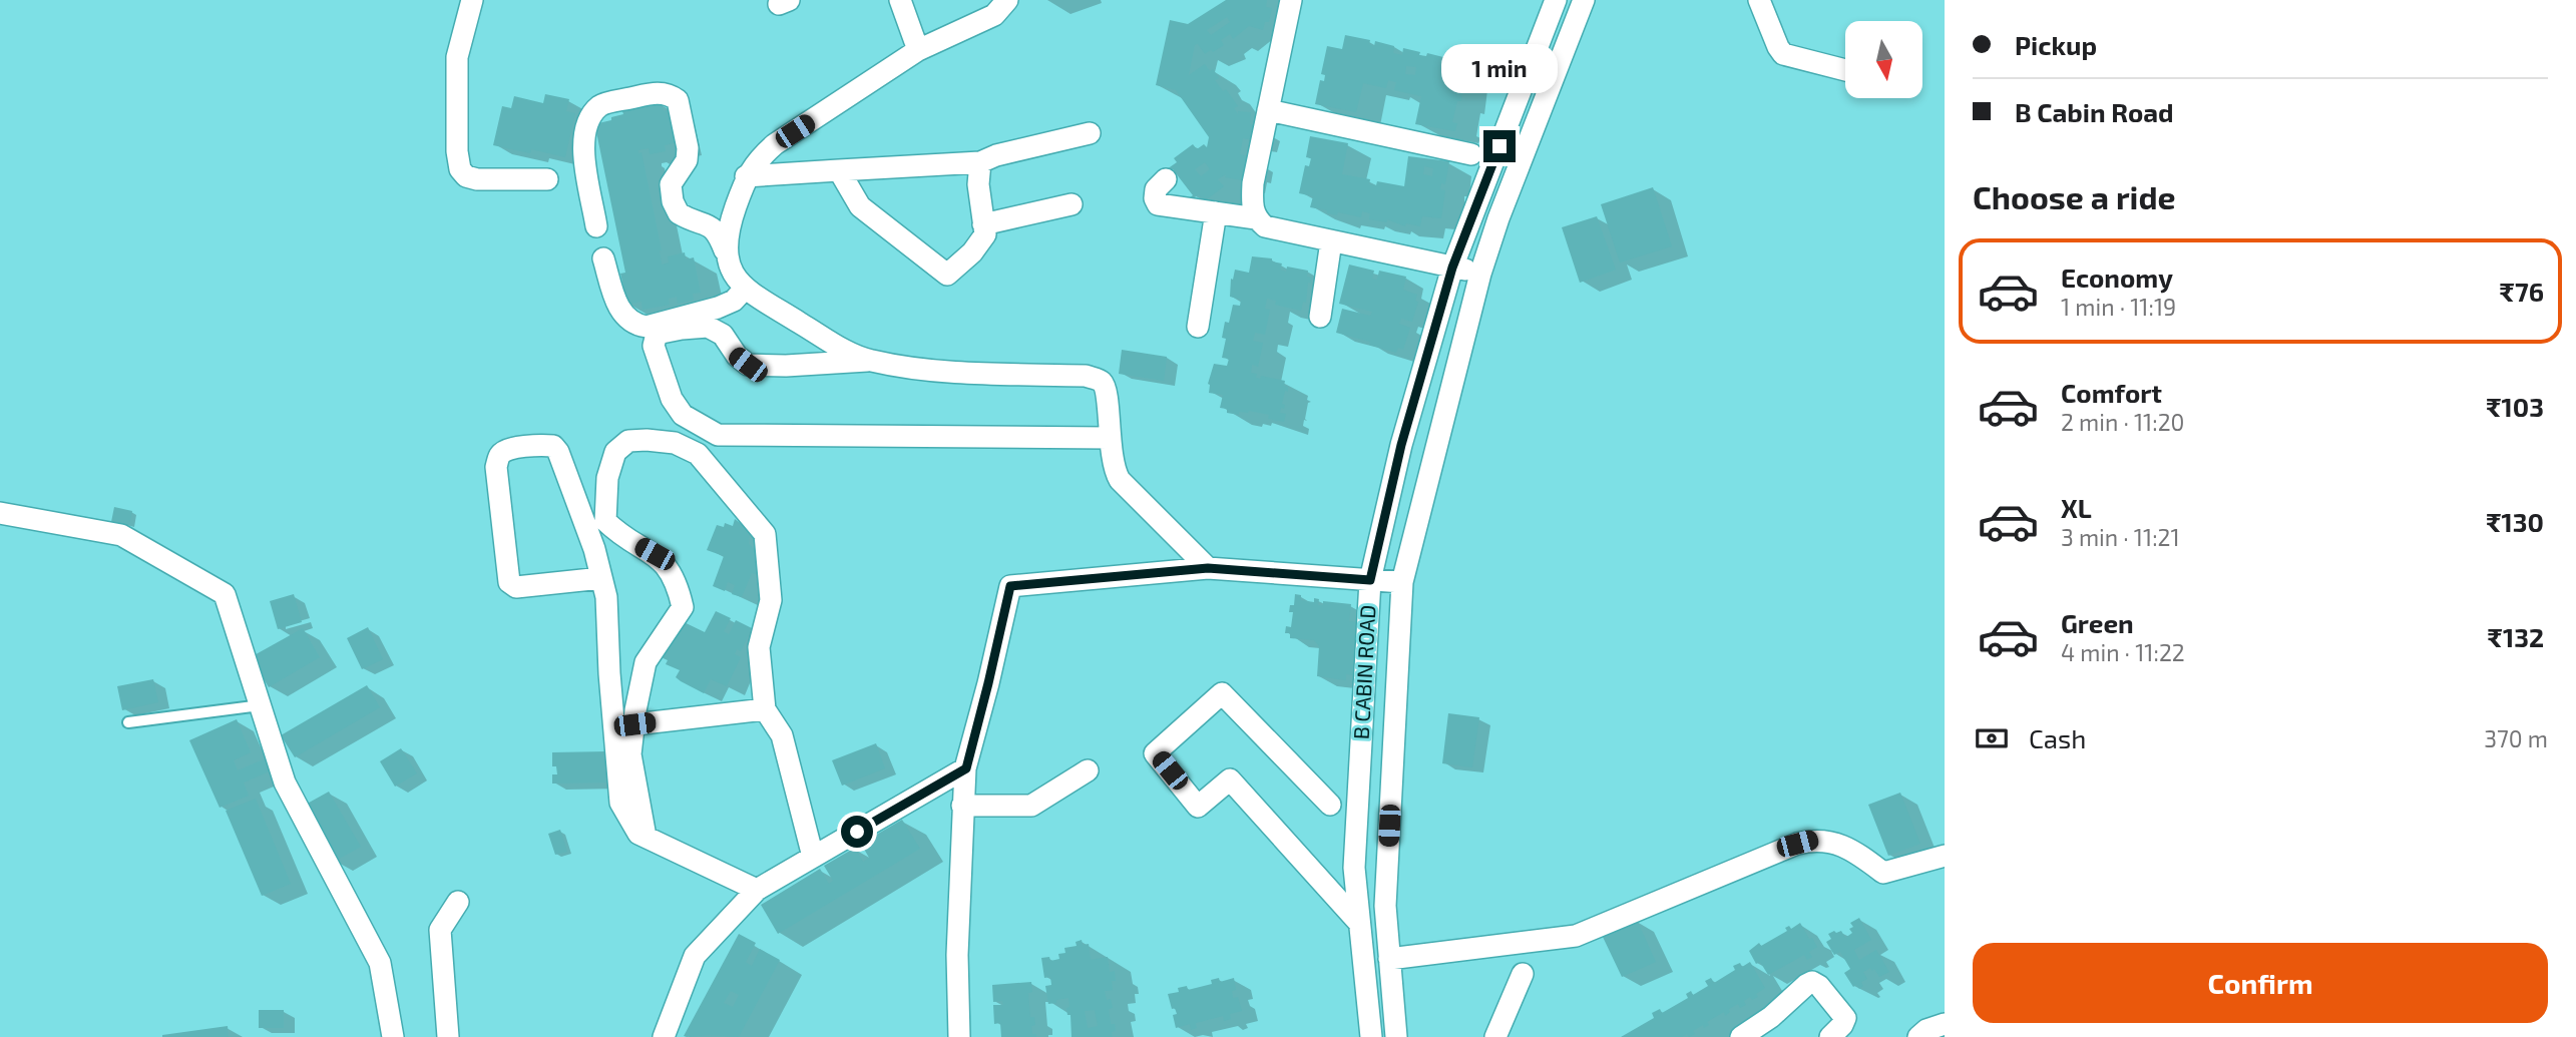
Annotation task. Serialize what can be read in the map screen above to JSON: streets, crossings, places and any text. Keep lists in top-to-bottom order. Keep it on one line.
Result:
{"streets":{"street":["B CABIN ROAD"]},"north":"bottom","page":{"banner":["Pickup","B Cabin Road"],"bubble":"1 min","heading":"Choose a ride","list":[{"name":"Economy","note":"1 min · 11:19","value":"₹76"},{"name":"Comfort","note":"2 min · 11:20","value":"₹103"},{"name":"XL","note":"3 min · 11:21","value":"₹130"},{"name":"Green","note":"4 min · 11:22","value":"₹132"}],"pay":["Cash","370 m"],"buttons":"Confirm"}}
